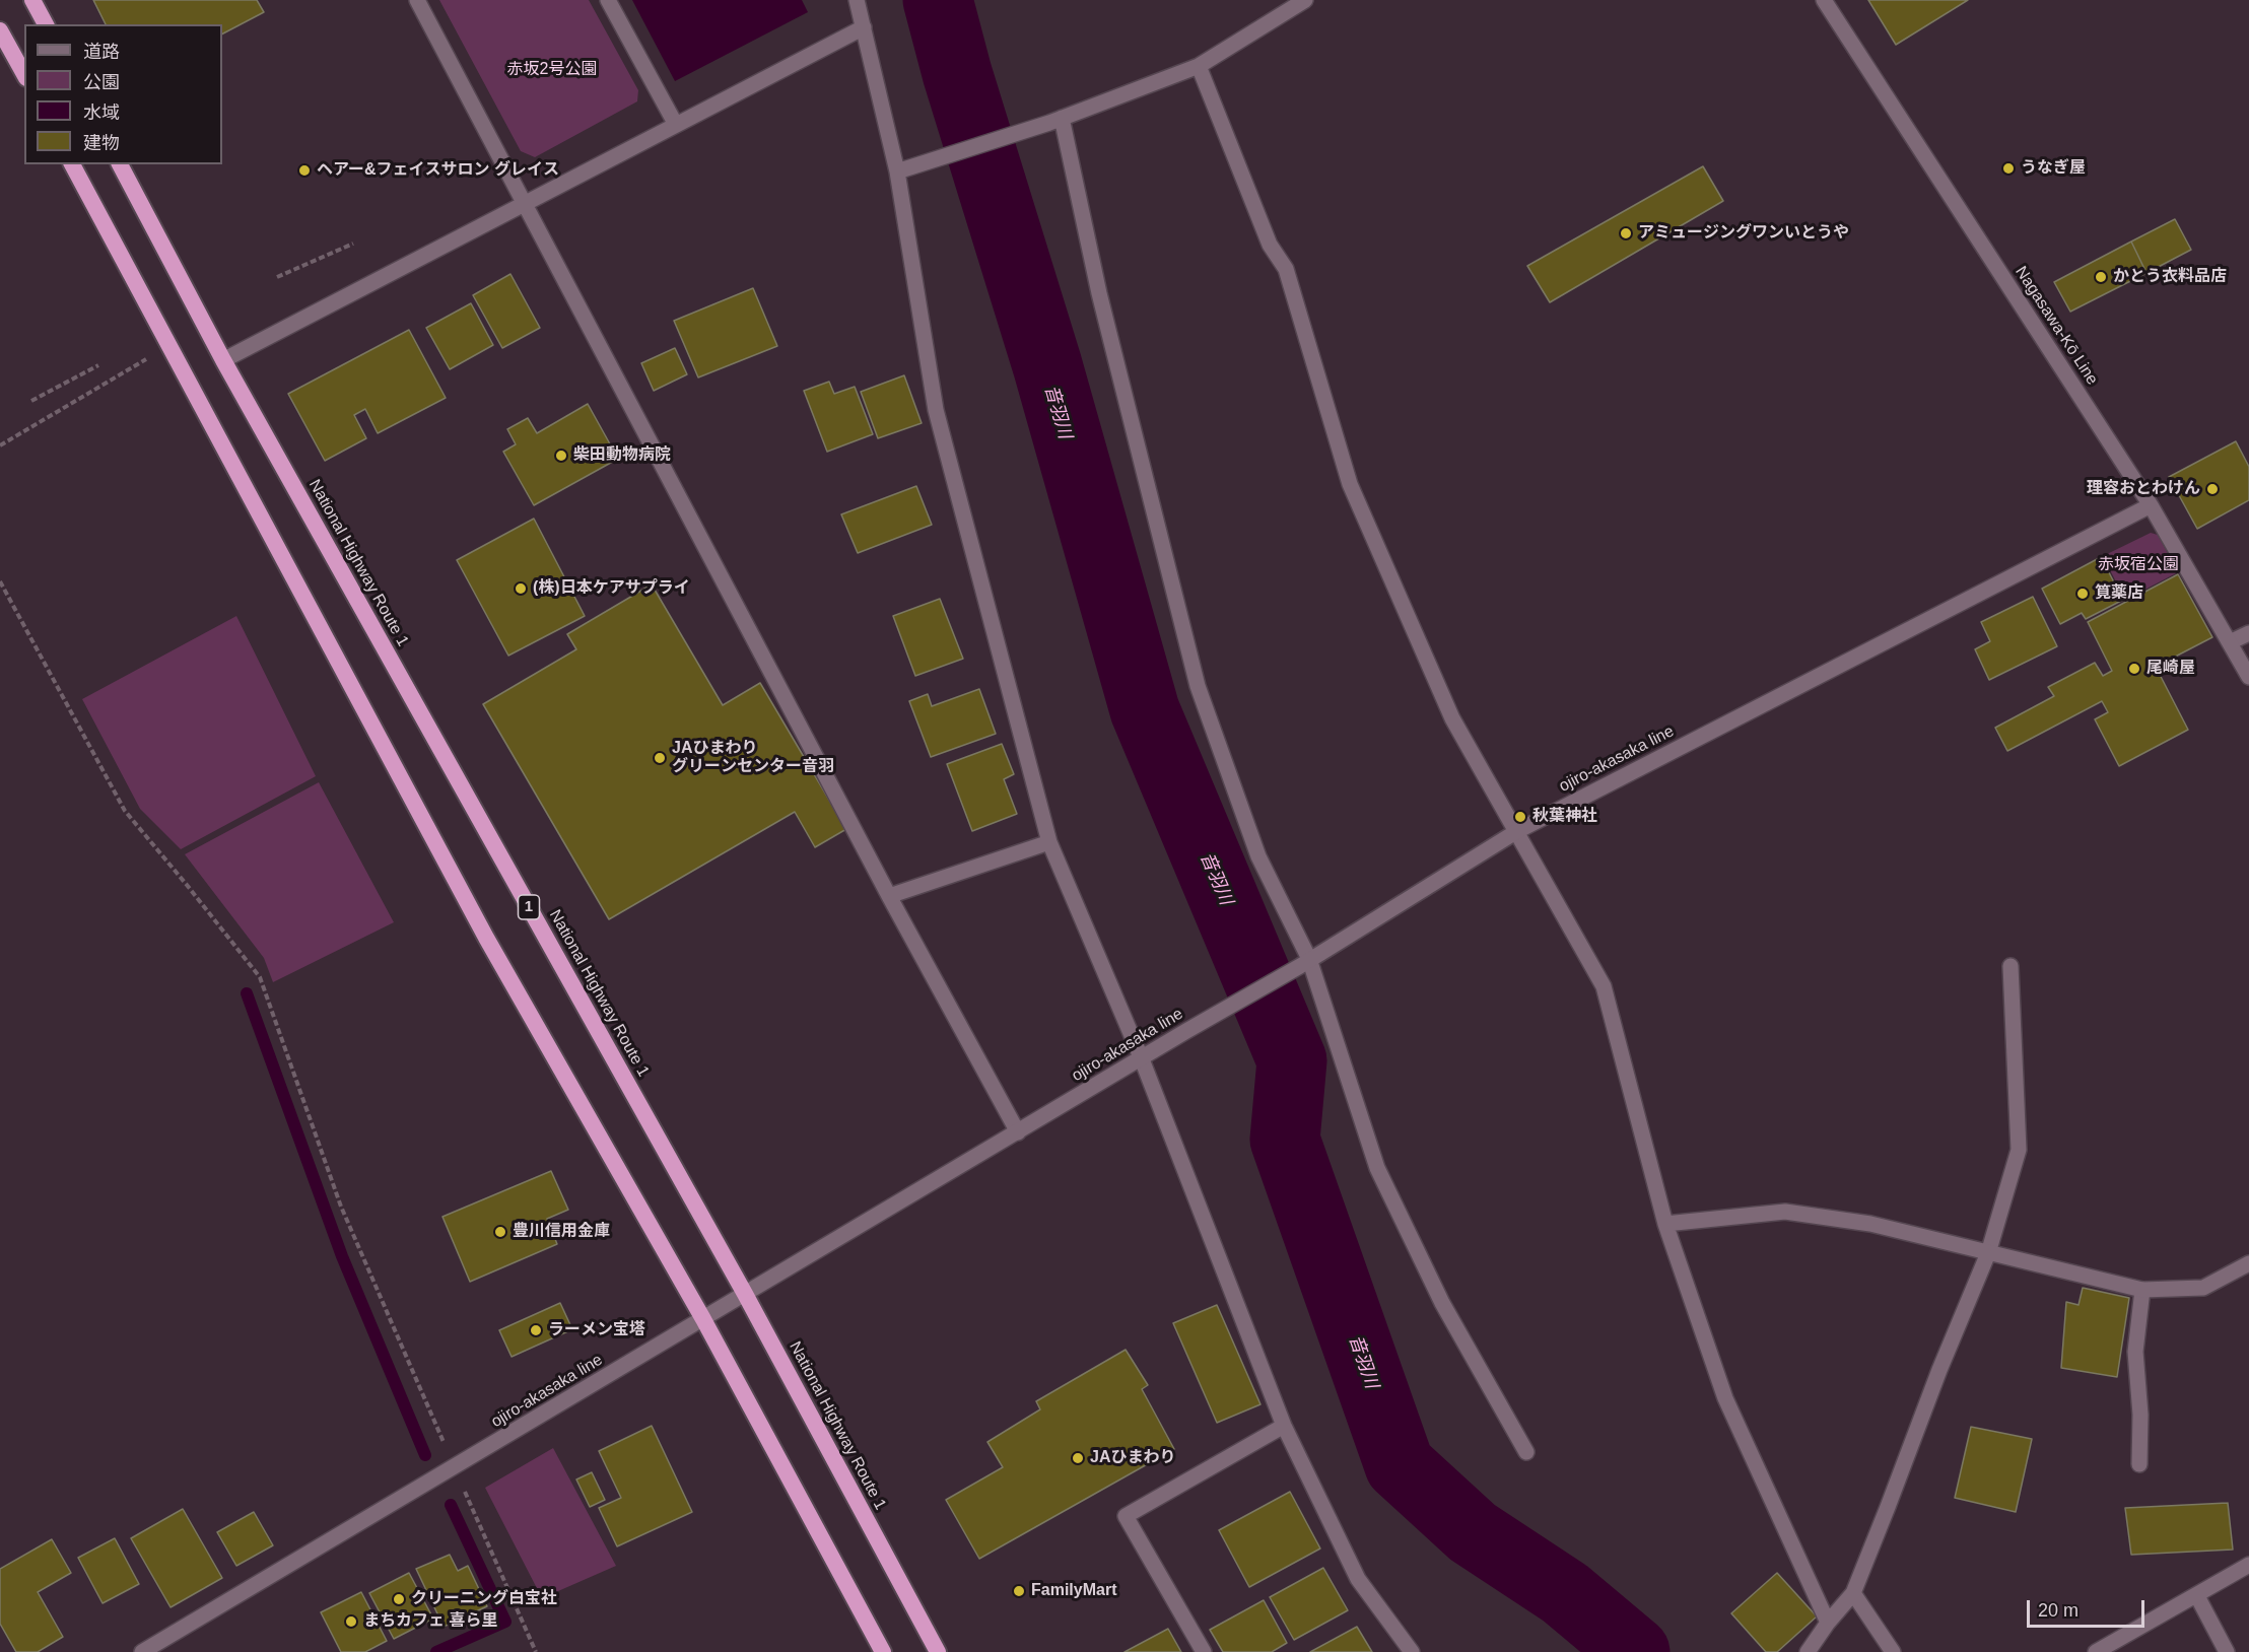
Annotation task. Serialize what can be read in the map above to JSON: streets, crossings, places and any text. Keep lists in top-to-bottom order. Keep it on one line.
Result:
{"streets":{"highway":["National Highway Route 1","1"],"street":["Nagasawa-Kō Line","ojiro-akasaka line"]},"crossings":[["Nagasawa-Kō Line","ojiro-akasaka line"],["National Highway Route 1","ojiro-akasaka line"]],"water":["音羽川"],"parks":["赤坂2号公園","赤坂宿公園"],"places":["うなぎ屋","ヘアー&フェイスサロン グレイス","アミュージングワンいとうや","かとう衣料品店","柴田動物病院","理容おとわけん","(株)日本ケアサプライ","筧薬店","尾崎屋","JAひまわり グリーンセンター音羽","秋葉神社","豊川信用金庫","ラーメン宝塔","JAひまわり","FamilyMart","クリーニング白宝社","まちカフェ 喜ら里"],"legend":["道路","公園","水域","建物"],"scale_bar":"20 m"}
